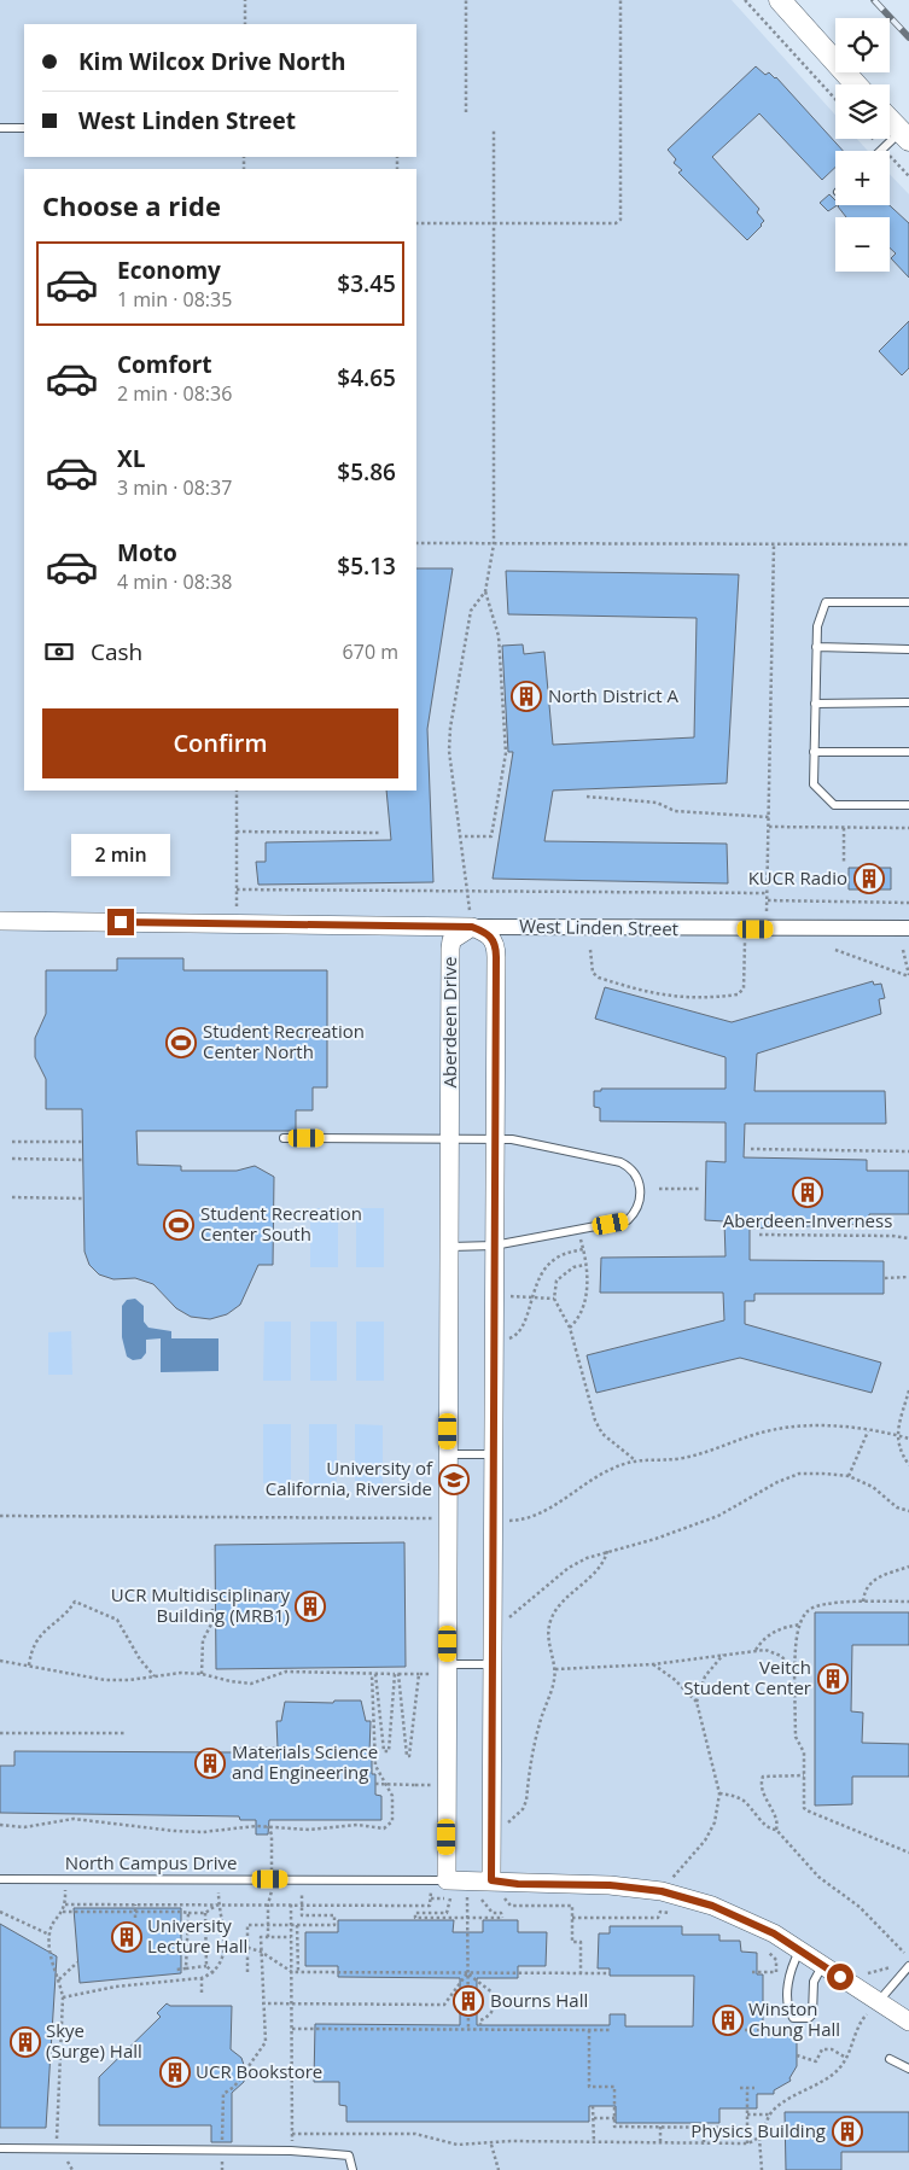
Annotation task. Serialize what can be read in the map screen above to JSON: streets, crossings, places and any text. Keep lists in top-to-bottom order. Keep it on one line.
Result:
{"streets":{"street":["West Linden Street","Aberdeen Drive"],"lane":["North Campus Drive"]},"crossings":[["West Linden Street","Aberdeen Drive"],["Aberdeen Drive","North Campus Drive"]],"places":{"building":["North District A","KUCR Radio","Aberdeen-Inverness","UCR Multidisciplinary Building (MRB1)","Veitch Student Center","Materials Science and Engineering","University Lecture Hall","Bourns Hall","Winston Chung Hall","Skye (Surge) Hall","UCR Bookstore","Physics Building"],"sports":["Student Recreation Center North","Student Recreation Center South"],"school or university":["University of California, Riverside"]},"page":{"map_buttons":["+","−"],"banner":["Kim Wilcox Drive North","West Linden Street"],"heading":"Choose a ride","list":[{"name":"Economy","note":"1 min · 08:35","value":"$3.45"},{"name":"Comfort","note":"2 min · 08:36","value":"$4.65"},{"name":"XL","note":"3 min · 08:37","value":"$5.86"},{"name":"Moto","note":"4 min · 08:38","value":"$5.13"}],"pay":["Cash","670 m"],"buttons":"Confirm","bubble":"2 min"}}
